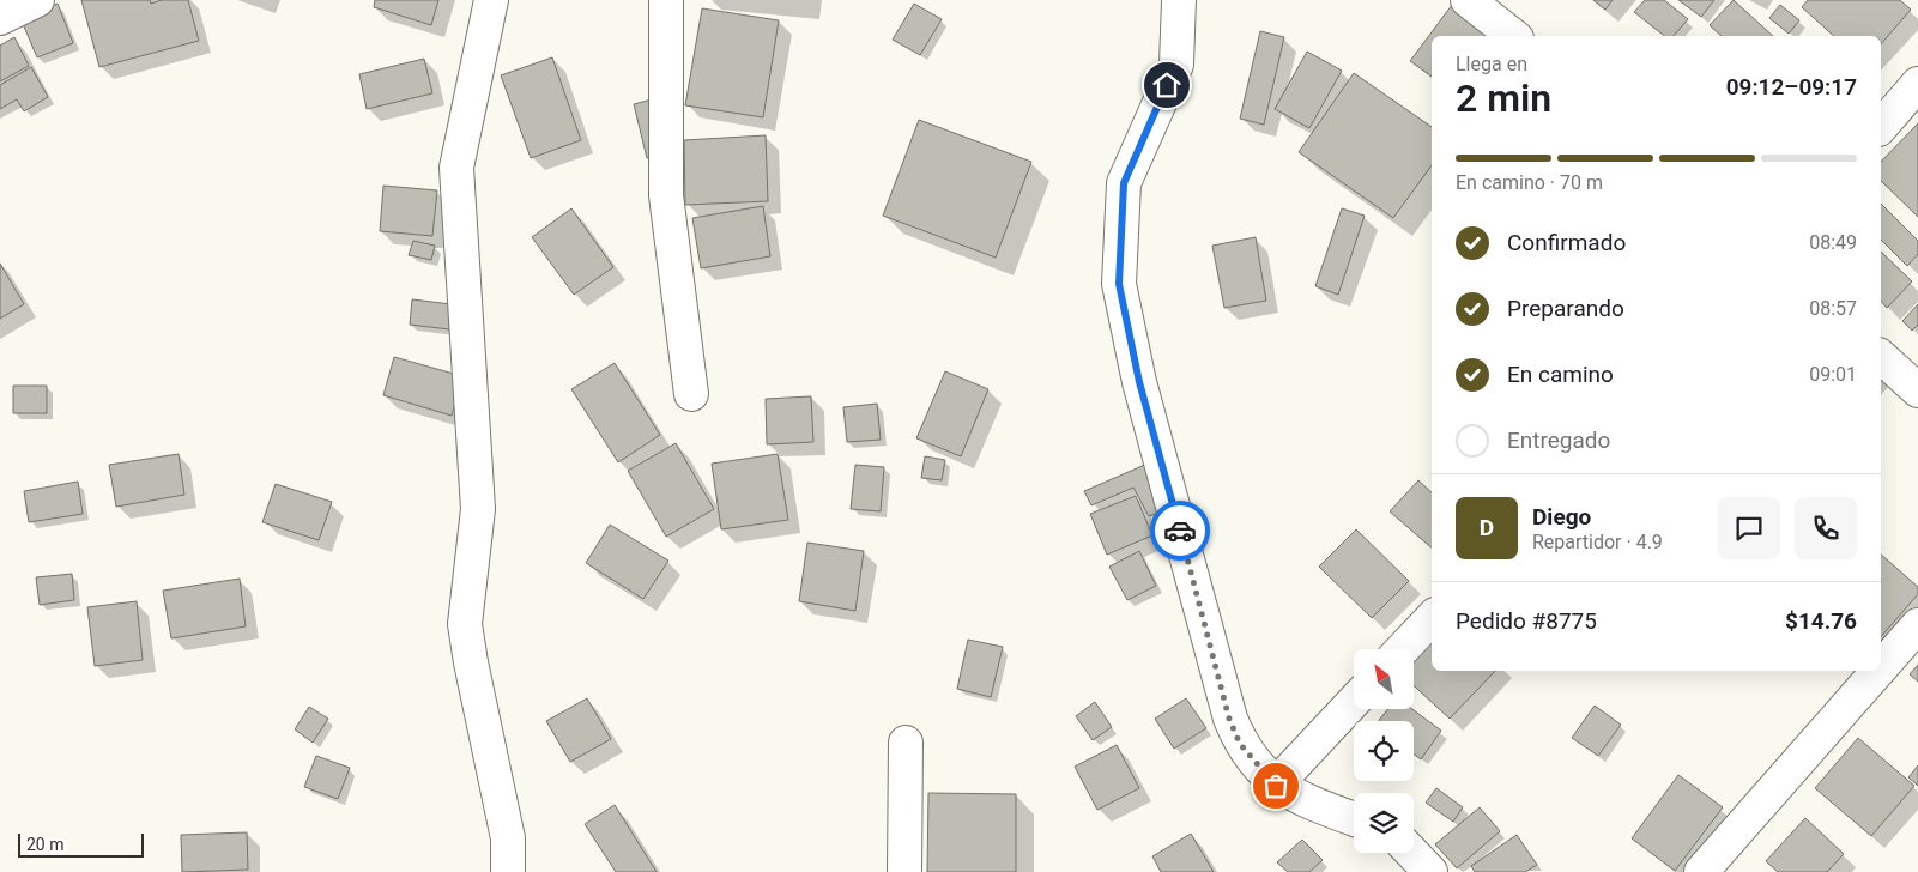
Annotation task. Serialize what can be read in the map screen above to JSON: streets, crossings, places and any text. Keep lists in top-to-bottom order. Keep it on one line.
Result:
{"scale_bar":"20 m","north":"top left","page":{"heading":["2 min","Llega en","09:12–09:17"],"panel":["Diego","Repartidor · 4.9","Pedido #8775","$14.76"],"bar":"En camino · 70 m","list":[["Confirmado","08:49"],["Preparando","08:57"],["En camino","09:01"],"Entregado"],"round":"D","scale":"20 m"}}
